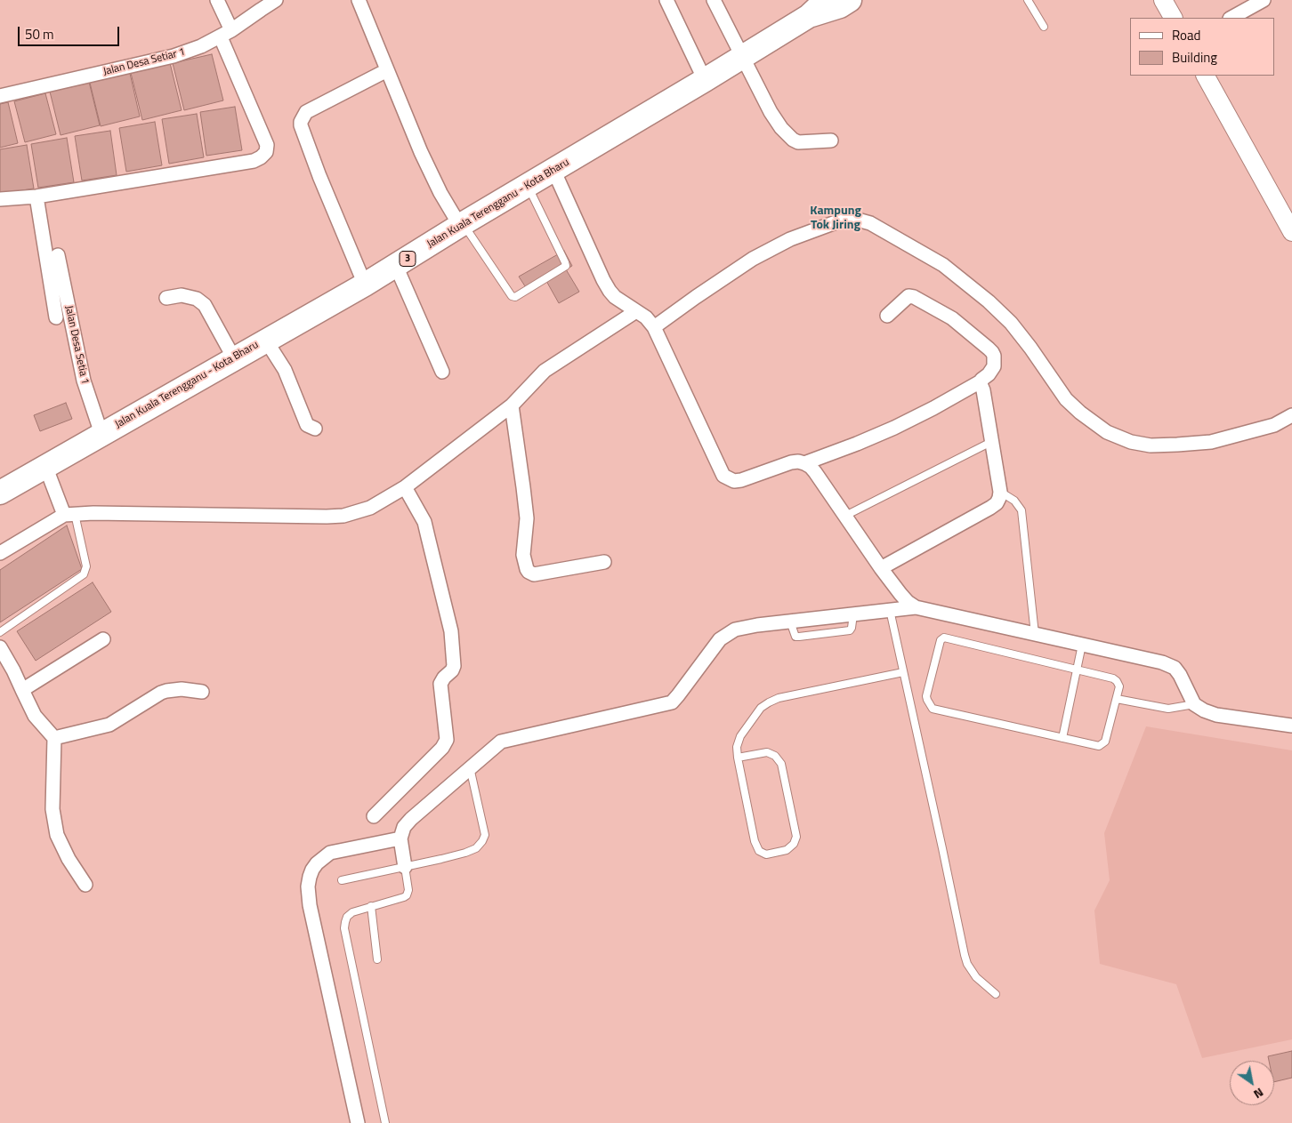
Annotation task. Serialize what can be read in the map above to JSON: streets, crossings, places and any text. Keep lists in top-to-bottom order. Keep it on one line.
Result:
{"streets":{"highway":["Jalan Kuala Terengganu - Kota Bharu","3"],"street":["Jalan Desa Setiar 1","Jalan Desa Setia 1"]},"crossings":[["Jalan Kuala Terengganu - Kota Bharu","3"],["Jalan Kuala Terengganu - Kota Bharu","Jalan Desa Setia 1"]],"districts":["Kampung Tok Jiring"],"legend":["Road","Building"],"scale_bar":"50 m","north":"bottom right"}
